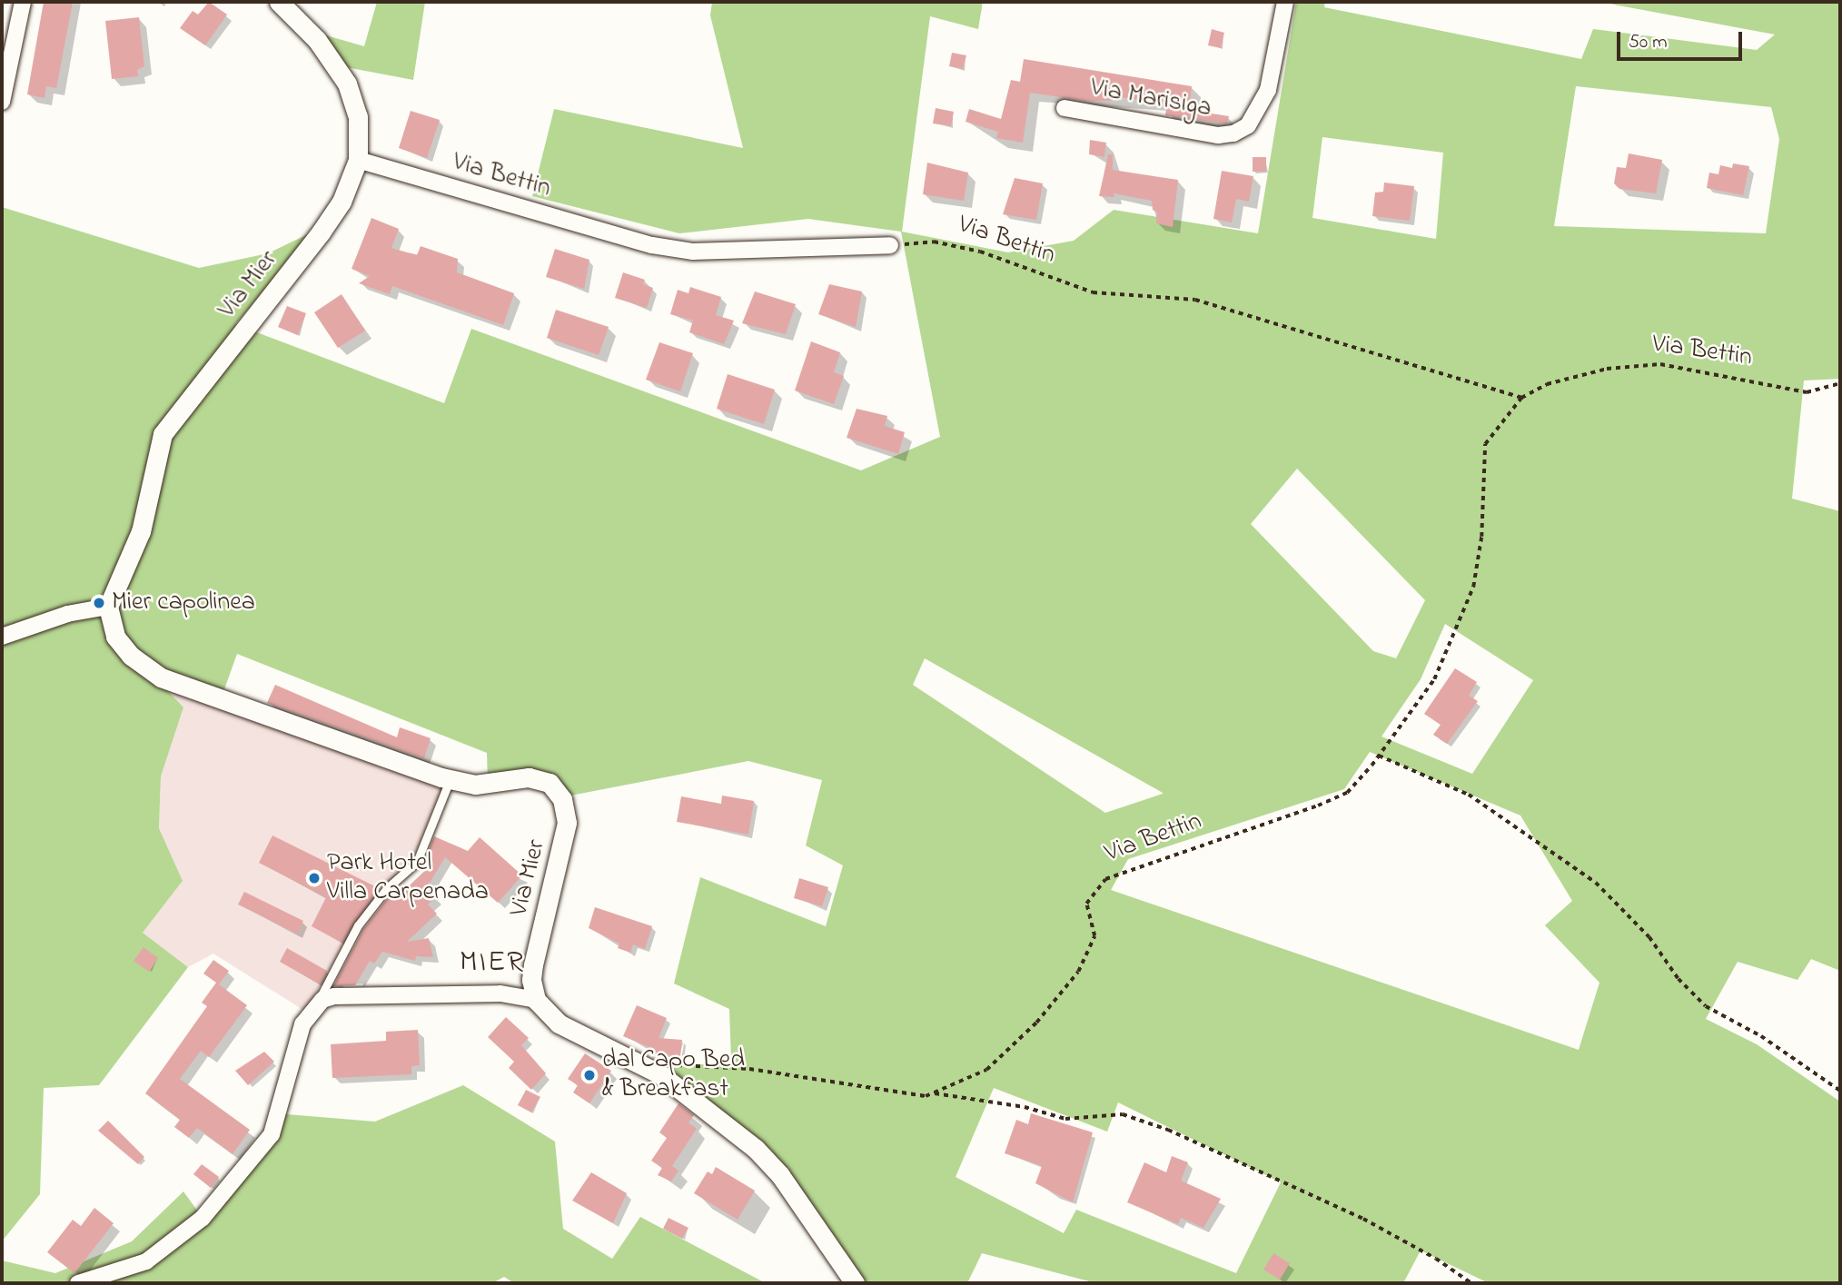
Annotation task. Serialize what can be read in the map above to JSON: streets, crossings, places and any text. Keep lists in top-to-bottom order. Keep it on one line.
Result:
{"streets":{"street":["Via Marisiga","Via Bettin","Via Mier"]},"crossings":[["Via Bettin","Via Mier"]],"districts":["MIER"],"places":["Mier capolinea","Park Hotel Villa Carpenada","dal Capo Bed & Breakfast"],"scale_bar":"50 m"}
